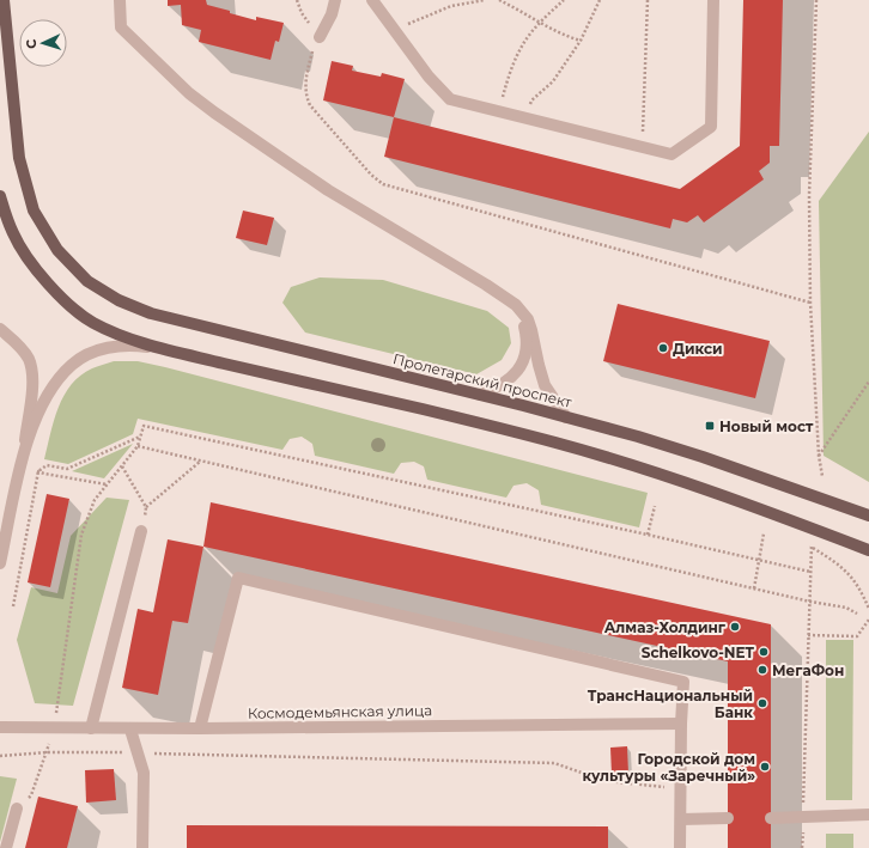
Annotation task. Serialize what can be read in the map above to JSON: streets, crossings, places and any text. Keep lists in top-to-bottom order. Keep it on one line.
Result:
{"streets":{"main road":["Пролетарский проспект"],"street":["Космодемьянская улица"]},"places":{"other":["Дикси","Алмаз-Холдинг","Schelkovo-NET","МегаФон","ТрансНациональный Банк","Городской дом культуры «Заречный»"],"transit":["Новый мост"]},"north":"left"}
